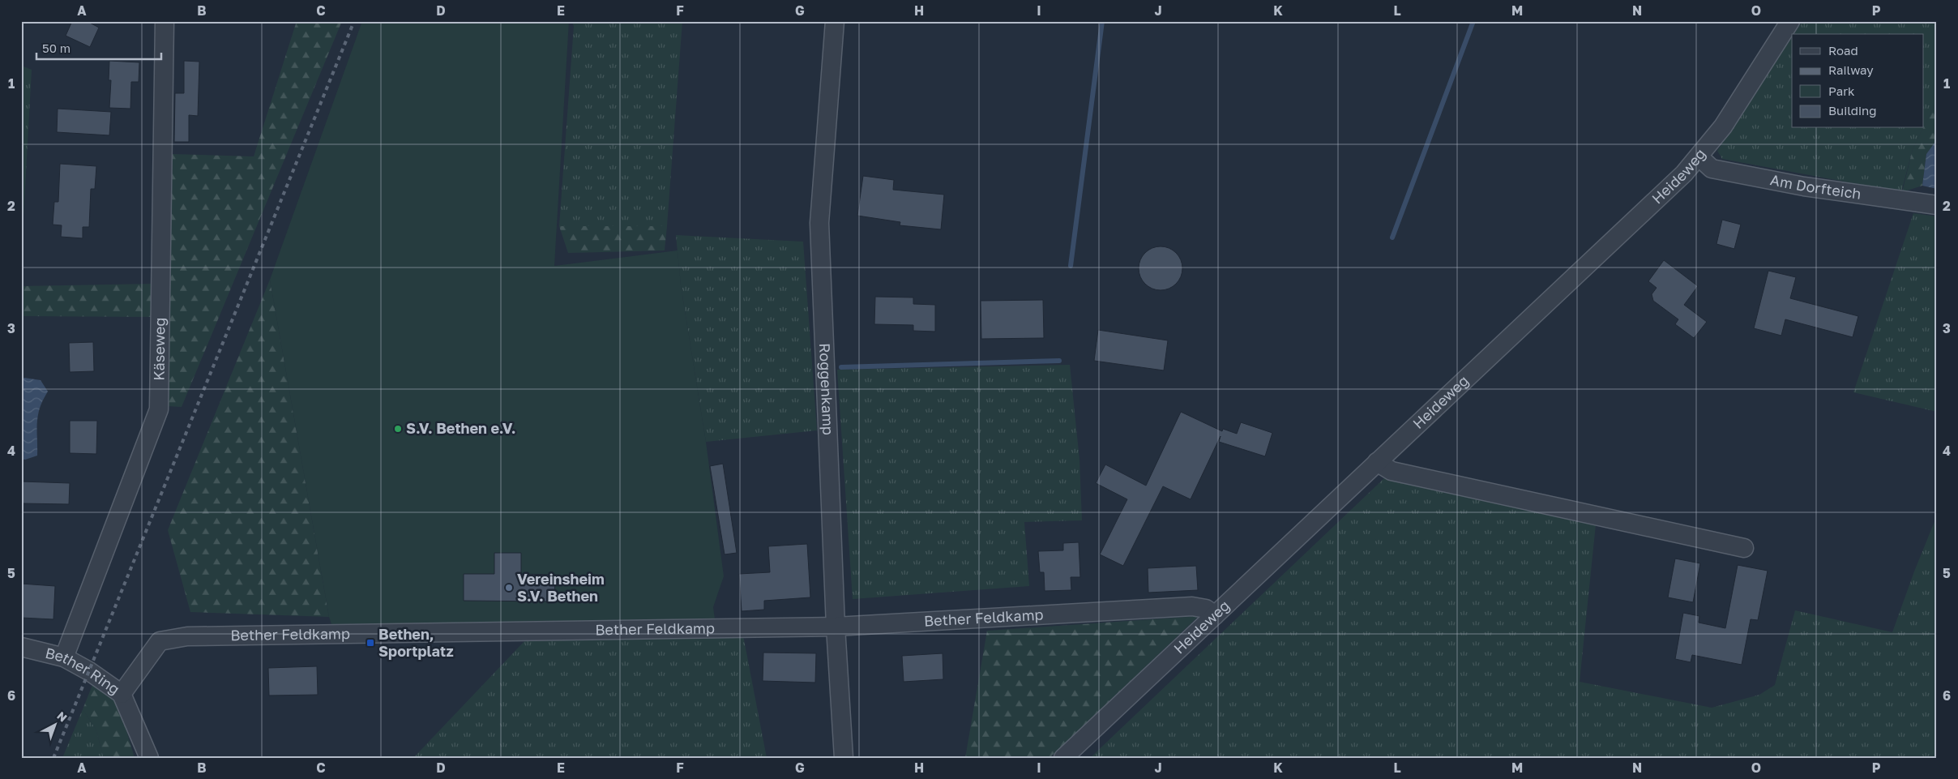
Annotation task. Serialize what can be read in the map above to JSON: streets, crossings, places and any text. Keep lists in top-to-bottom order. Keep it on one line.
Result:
{"streets":{"street":["Heideweg","Am Dorfteich","Käseweg","Roggenkamp","Bether Feldkamp","Bether Ring"]},"crossings":[["Heideweg","Am Dorfteich"],["Heideweg","Bether Feldkamp"],["Käseweg","Bether Ring"],["Roggenkamp","Bether Feldkamp"],["Bether Feldkamp","Bether Ring"]],"places":{"other":["S.V. Bethen e.V.","Vereinsheim S.V. Bethen"],"transit":["Bethen, Sportplatz"]},"legend":["Road","Railway","Park","Building"],"scale_bar":"50 m","north":"top right","grid":{"columns":["A","B","C","D","E","F","G","H","I","J","K","L","M","N","O","P"],"rows":["1","2","3","4","5","6"]}}
